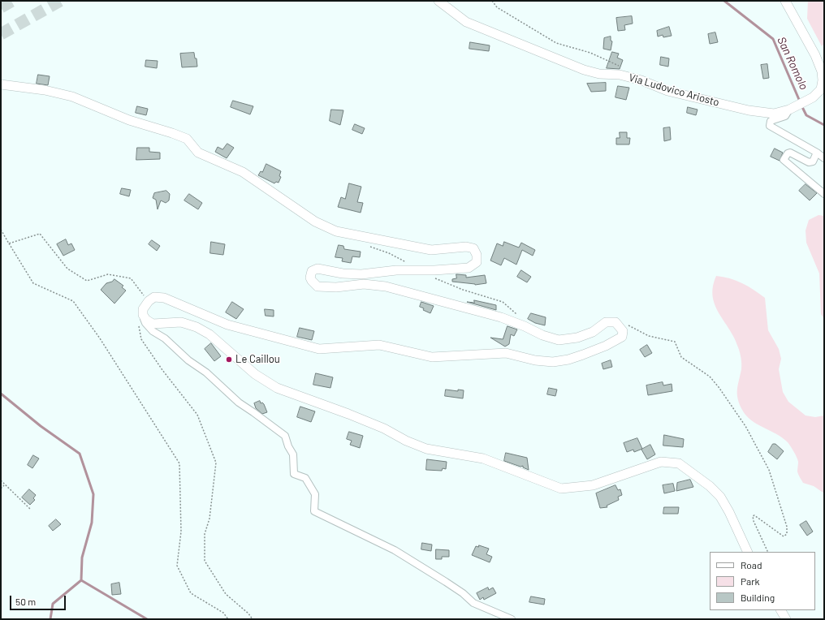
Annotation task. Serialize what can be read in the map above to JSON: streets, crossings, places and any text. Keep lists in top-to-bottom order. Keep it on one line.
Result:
{"streets":{"street":["Via Ludovico Ariosto"]},"water":["San Romolo"],"places":["Le Caillou"],"legend":["Road","Park","Building"],"scale_bar":"50 m"}
